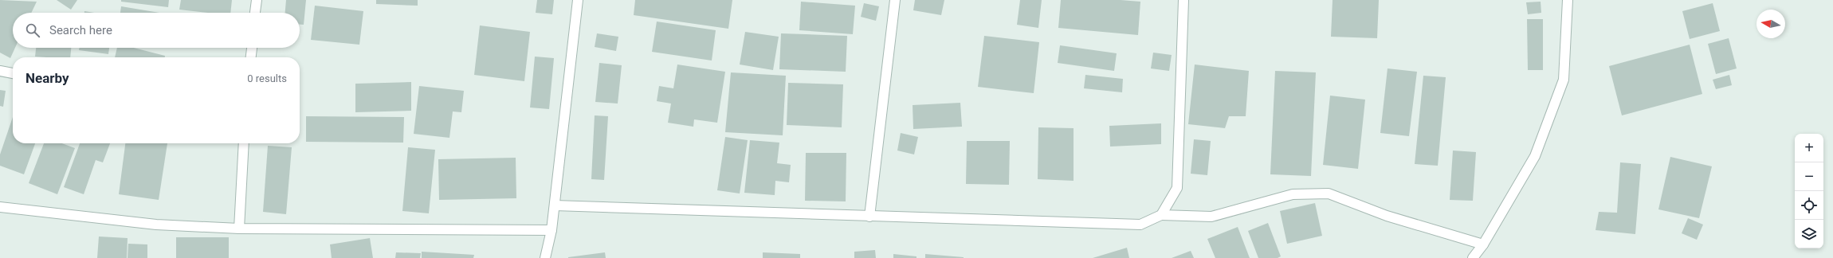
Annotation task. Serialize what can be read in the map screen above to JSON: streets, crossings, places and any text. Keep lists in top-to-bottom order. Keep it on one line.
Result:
{"north":"left","page":{"search":"Search here","heading":["Nearby","0 results"],"map_buttons":["+","−"]}}
